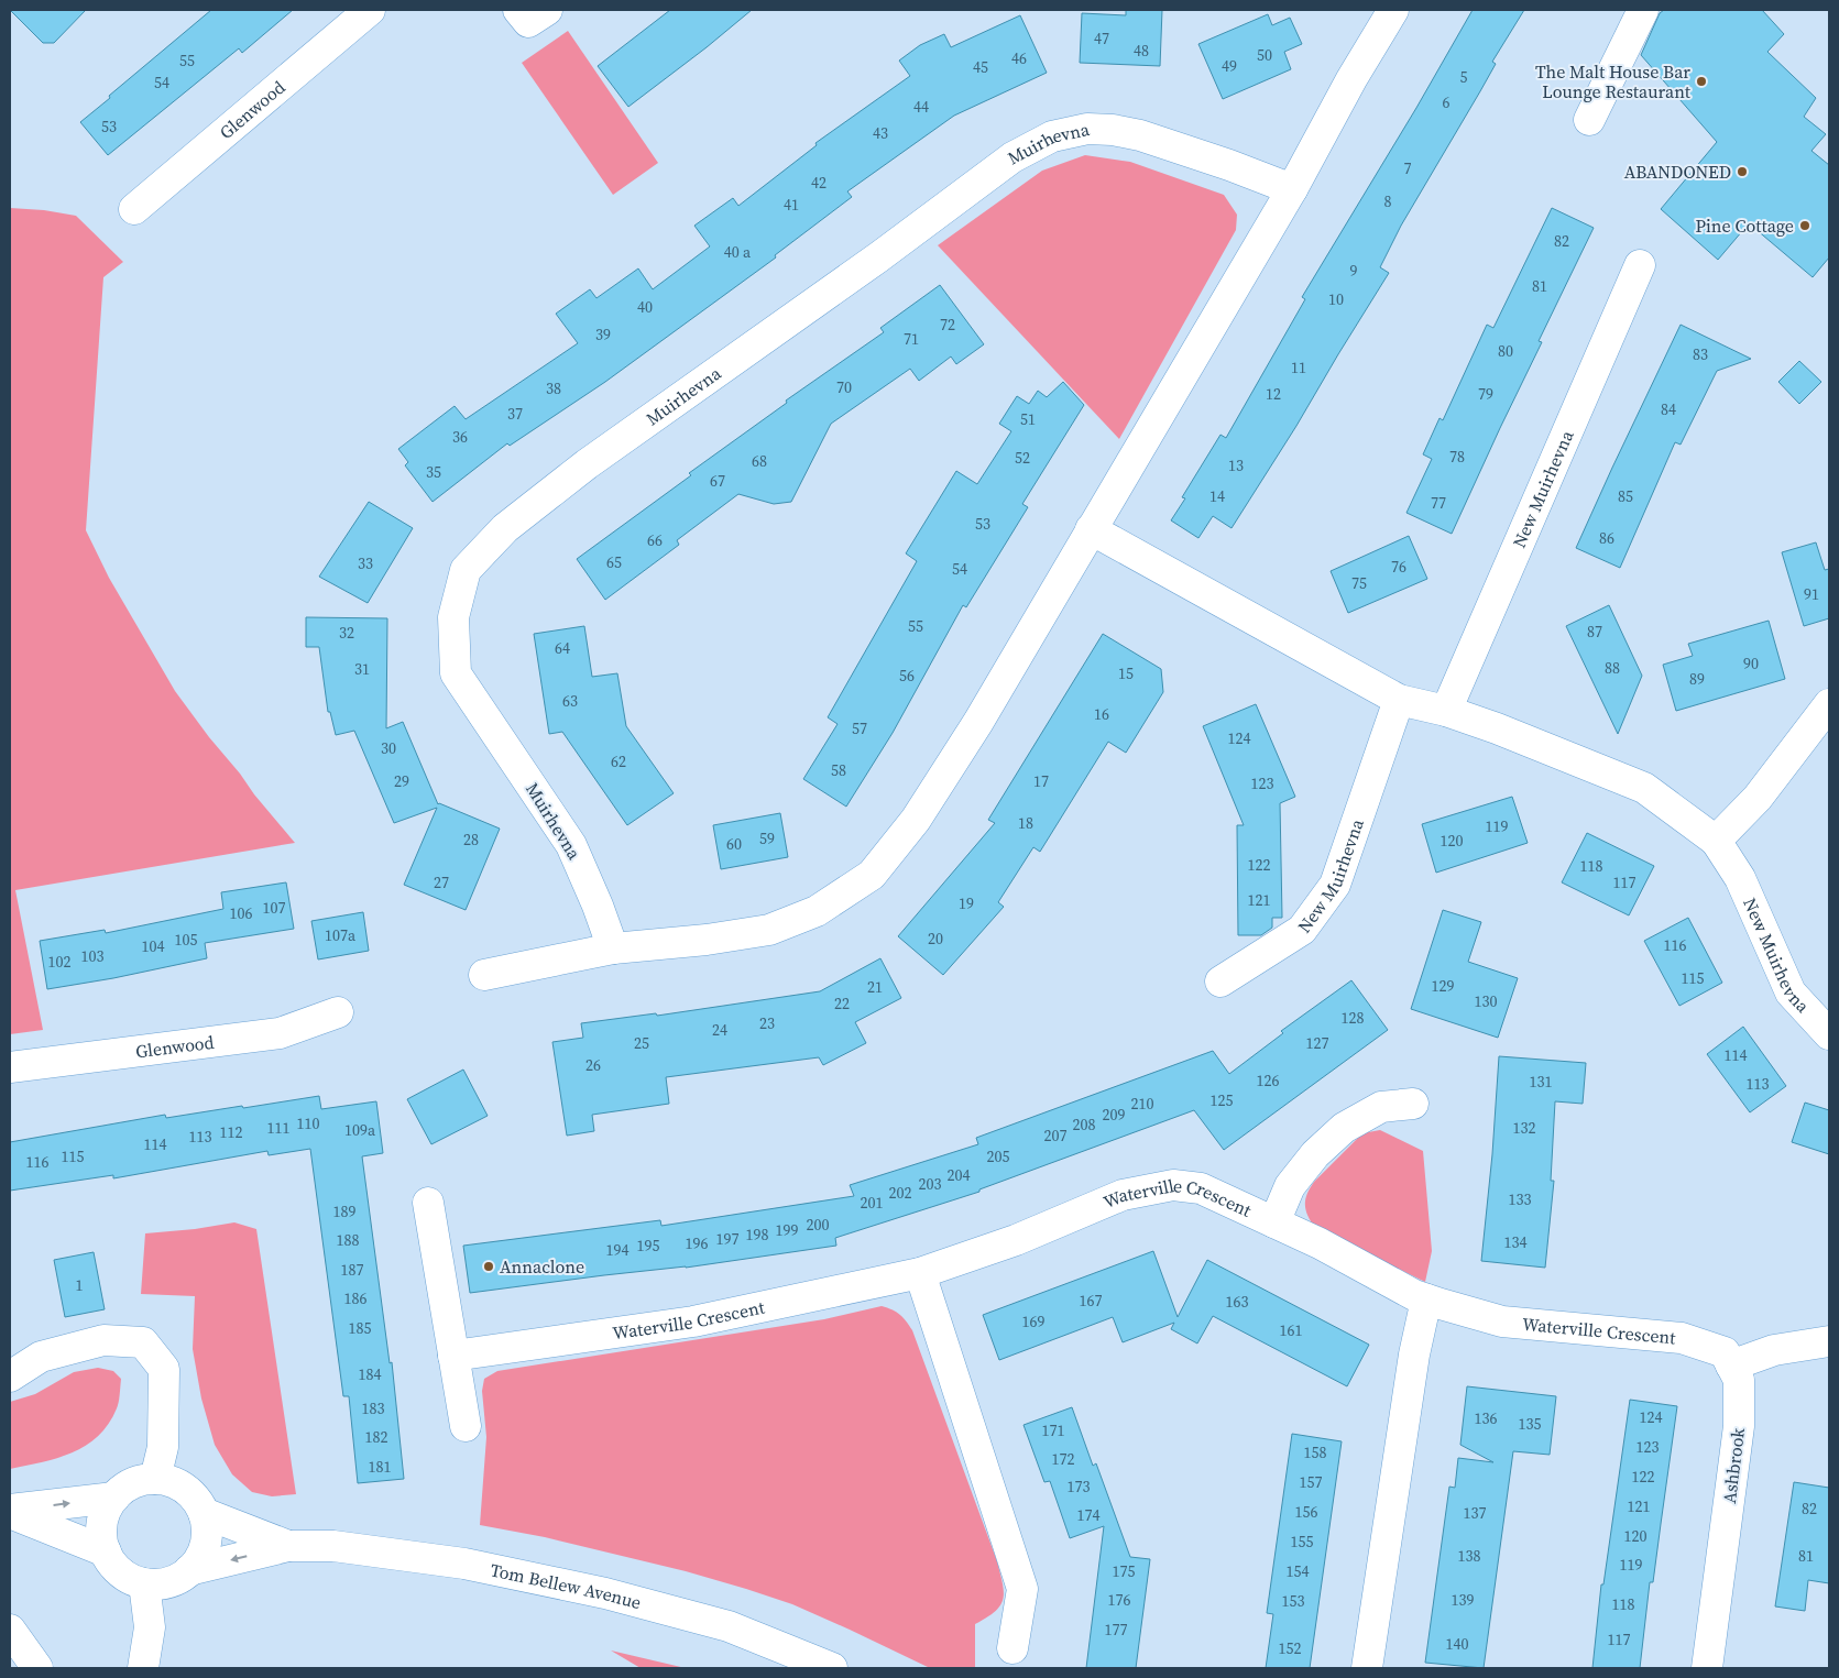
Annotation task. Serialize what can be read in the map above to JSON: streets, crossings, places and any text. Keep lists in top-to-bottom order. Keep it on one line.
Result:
{"streets":{"street":["Glenwood","Muirhevna","New Muirhevna","Waterville Crescent","Ashbrook","Tom Bellew Avenue"]},"crossings":[["Waterville Crescent","Ashbrook"]],"places":["The Malt House Bar Lounge Restaurant","ABANDONED","Pine Cottage","Annaclone"],"house_numbers":["47","48","50","46","55","49","45","5","54","6","44","53","43","7","42","8","41","82","40 a","9","81","10","40","72","39","71","80","83","11","70","38","12","79","84","37","51","36","78","52","68","13","35","67","14","85","77","53","86","66","65","33","76","54","75","91","55","87","32","64","90","88","31","15","56","89","63","16","57","124","30","62","58","29","17","123","18","119","59","28","120","60","122","118","27","117","121","19","107","106","107a","20","105","116","104","103","102","115","129","21","130","22","128","23","24","25","127","114","26","126","131","113","125","210","209","110","208","111","132","109a","112","207","113","114","115","205","116","204","203","202","133","201","189","200","199","198","197","188","134","196","195","194","187","1","186","167","163","169","185","161","184","183","124","136","135","171","182","123","158","172","181","122","157","173","121","82","156","137","174","120","155","138","81","119","175","154","176","139","153","118","177","117","140","152"]}
